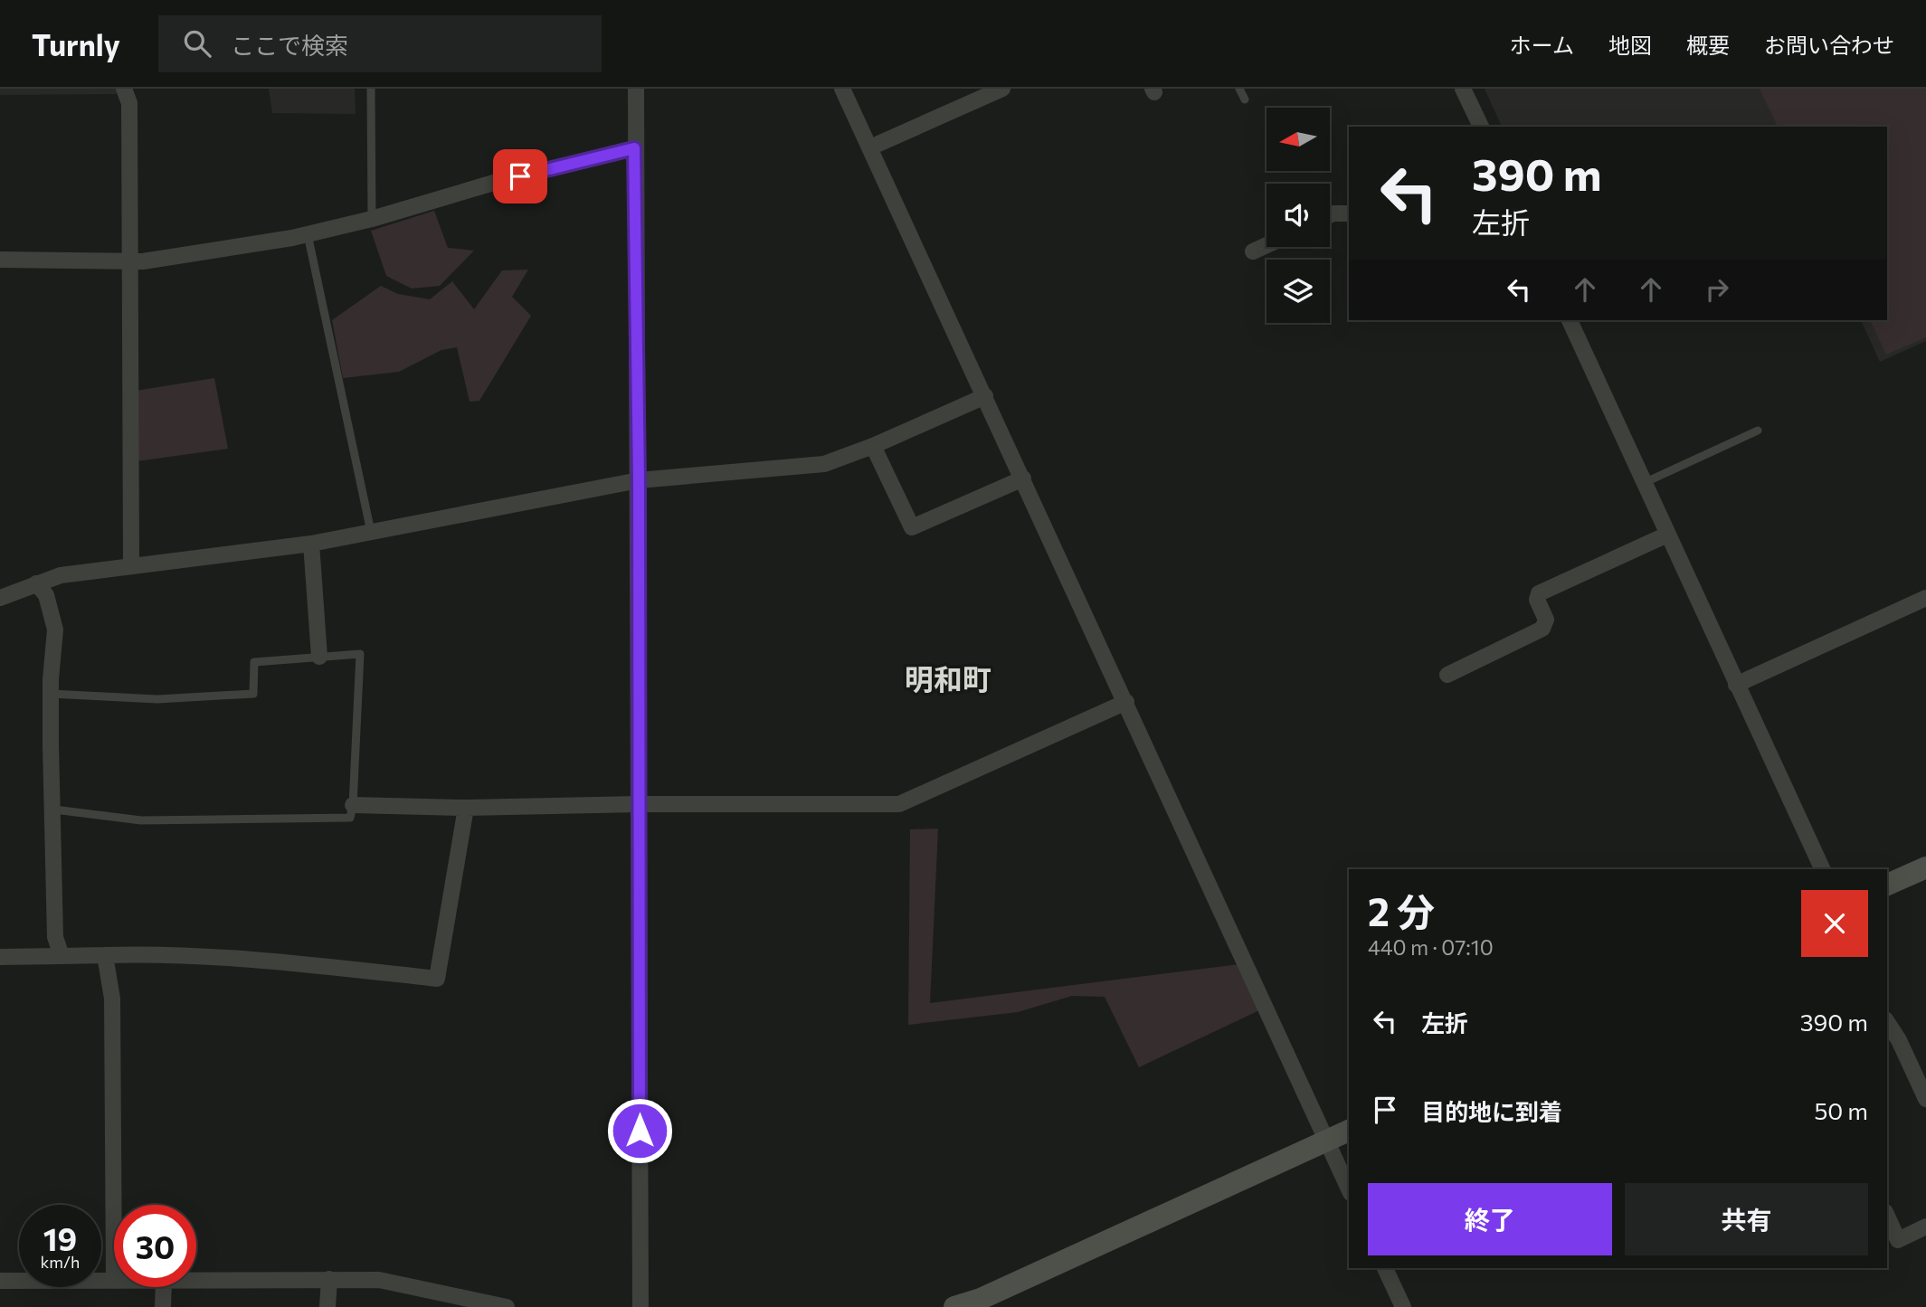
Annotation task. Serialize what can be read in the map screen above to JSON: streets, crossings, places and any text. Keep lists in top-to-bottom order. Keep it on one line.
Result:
{"districts":["明和町"],"north":"left","page":{"header":"Turnly","search":"ここで検索","nav":["ホーム","地図","概要","お問い合わせ"],"turn":["390 m","左折"],"heading":["2 分","440 m · 07:10"],"list":[{"name":"左折","value":"390 m"},{"name":"目的地に到着","value":"50 m"}],"buttons":["終了","共有"],"speed":"19 km/h","limit":"30"}}
